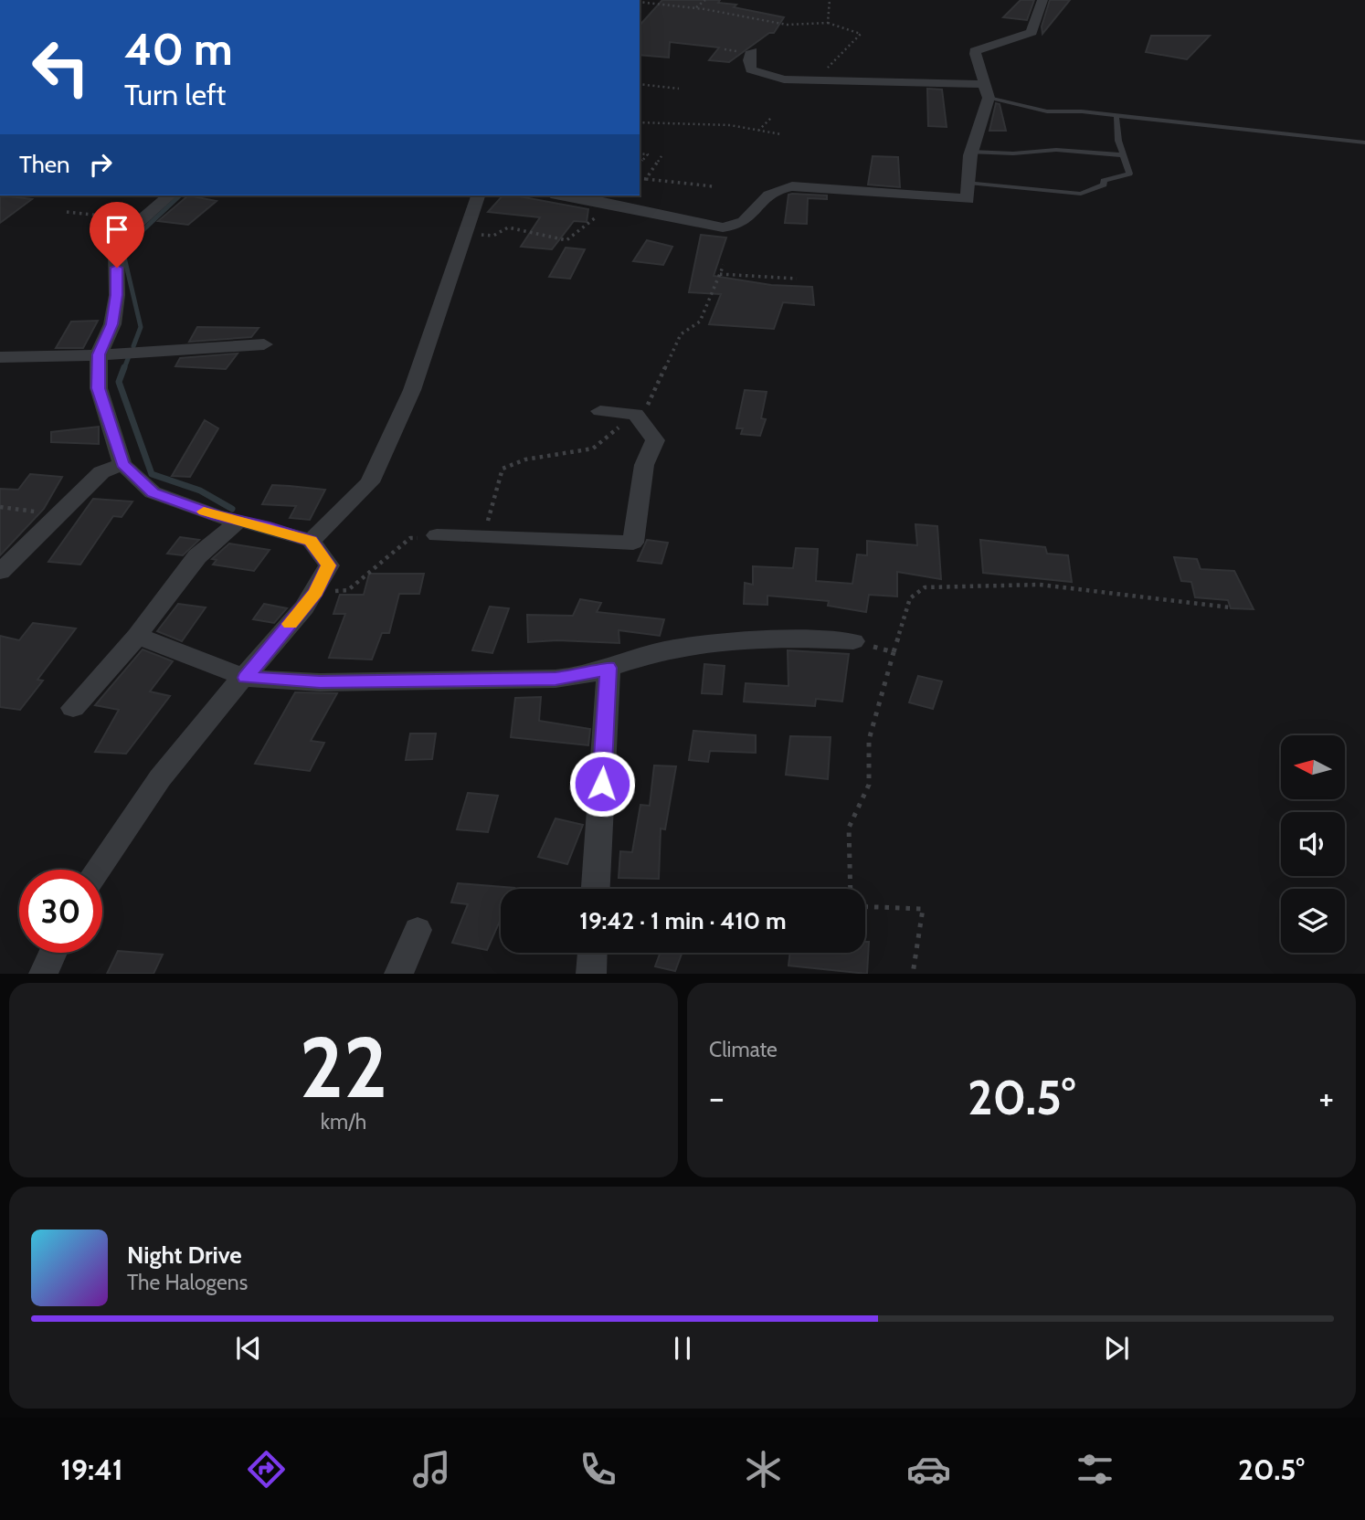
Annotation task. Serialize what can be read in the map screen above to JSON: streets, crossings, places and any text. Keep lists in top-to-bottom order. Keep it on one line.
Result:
{"north":"left","page":{"turn":["40 m","Turn left"],"then":"Then","limit":"30","trip":"19:42 · 1 min · 410 m","tile":[["22","km/h"],"Climate"],"heat":["−","20.5°","+"],"song":["Night Drive","The Halogens"],"tabs":["19:41","20.5°"]}}
